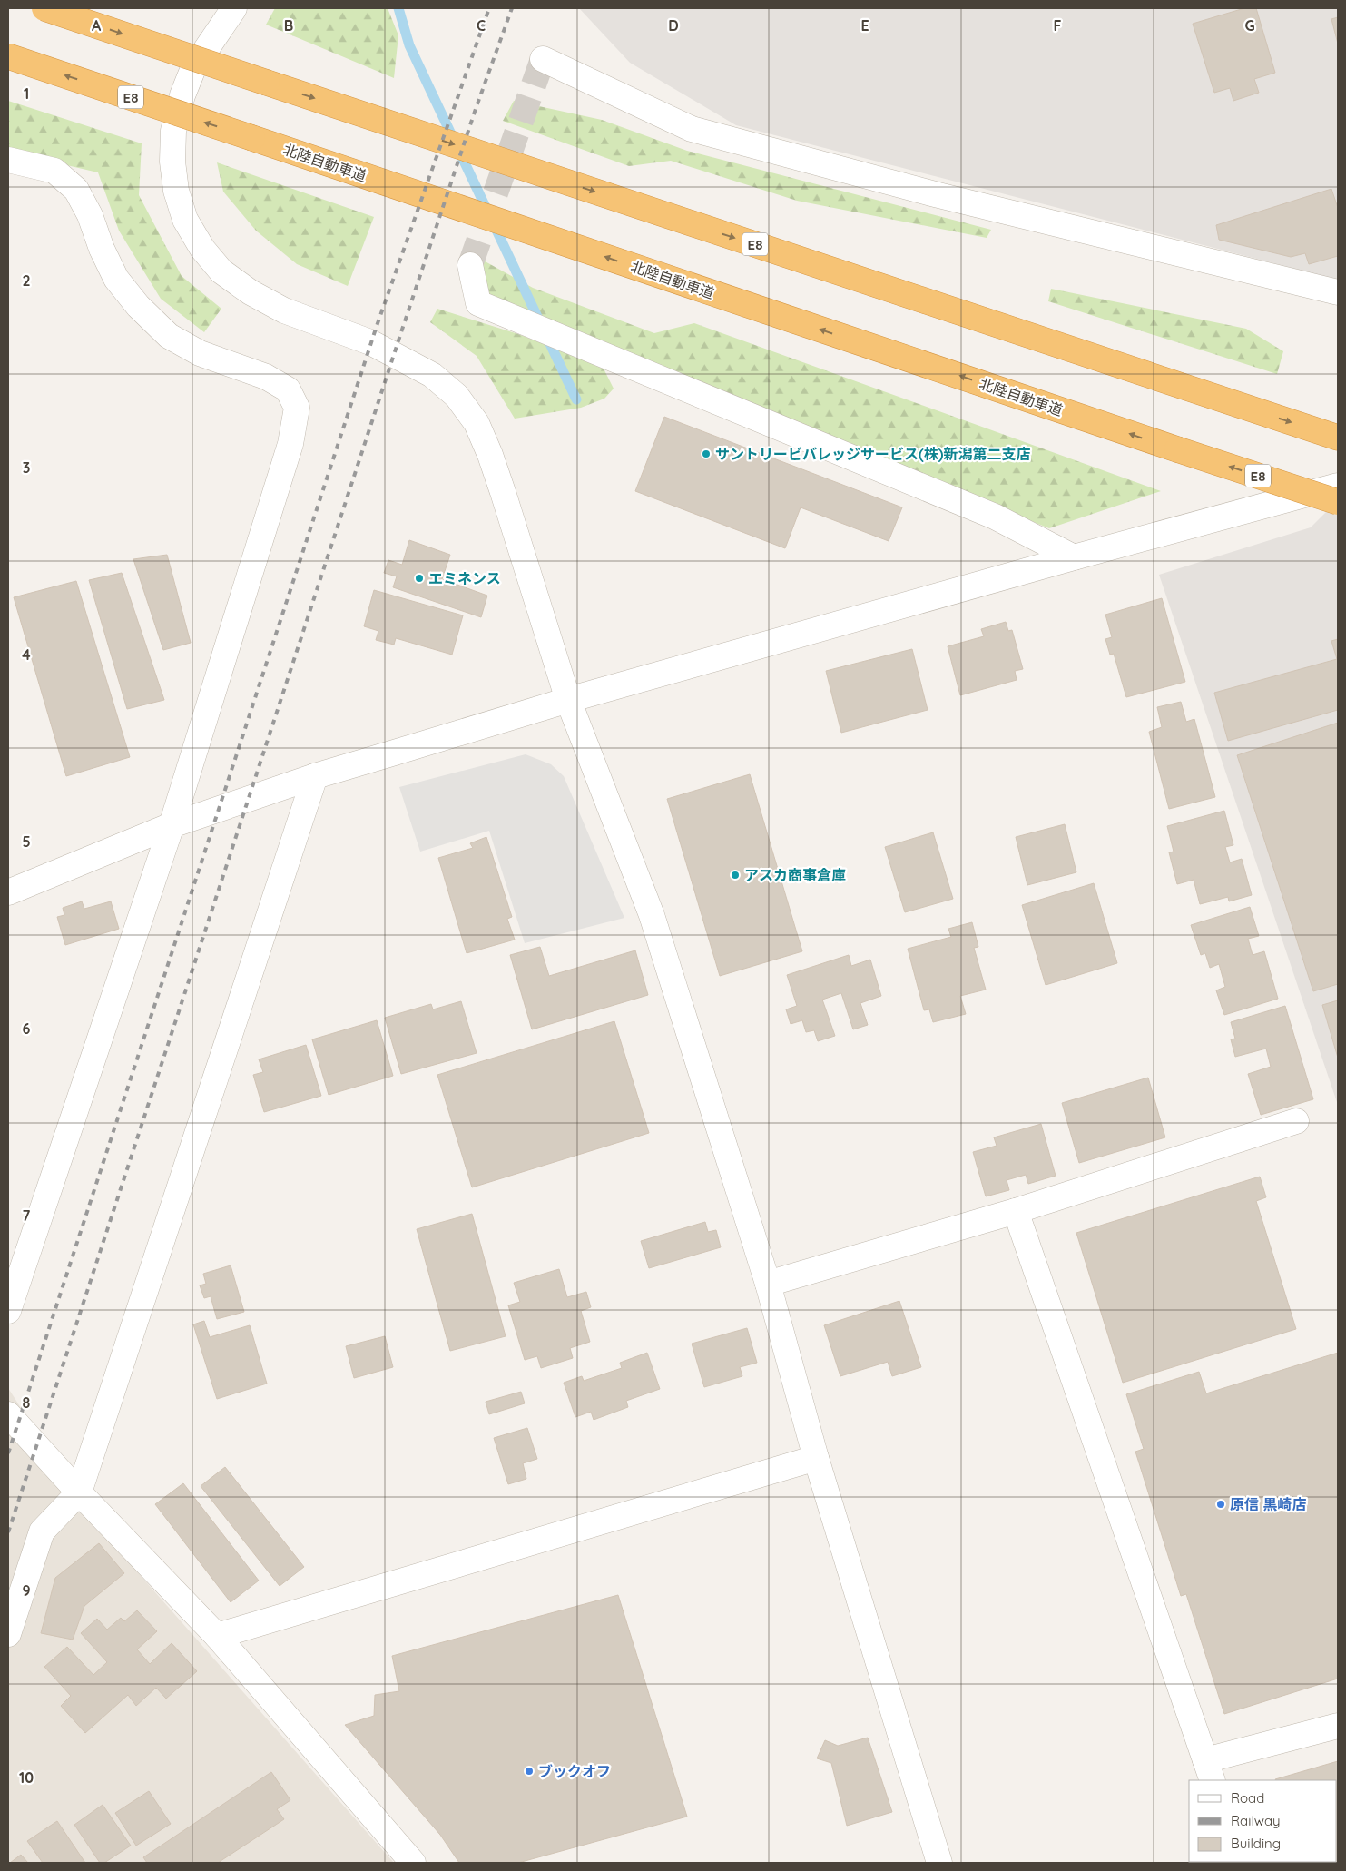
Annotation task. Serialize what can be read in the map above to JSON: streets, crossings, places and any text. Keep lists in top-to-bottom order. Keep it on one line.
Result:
{"streets":{"highway":["E8","北陸自動車道"]},"places":["サントリービバレッジサービス(株)新潟第二支店","エミネンス","アスカ商事倉庫","原信 黒崎店","ブックオフ"],"legend":["Road","Railway","Building"],"grid":{"columns":["A","B","C","D","E","F","G"],"rows":["1","2","3","4","5","6","7","8","9","10"]}}
